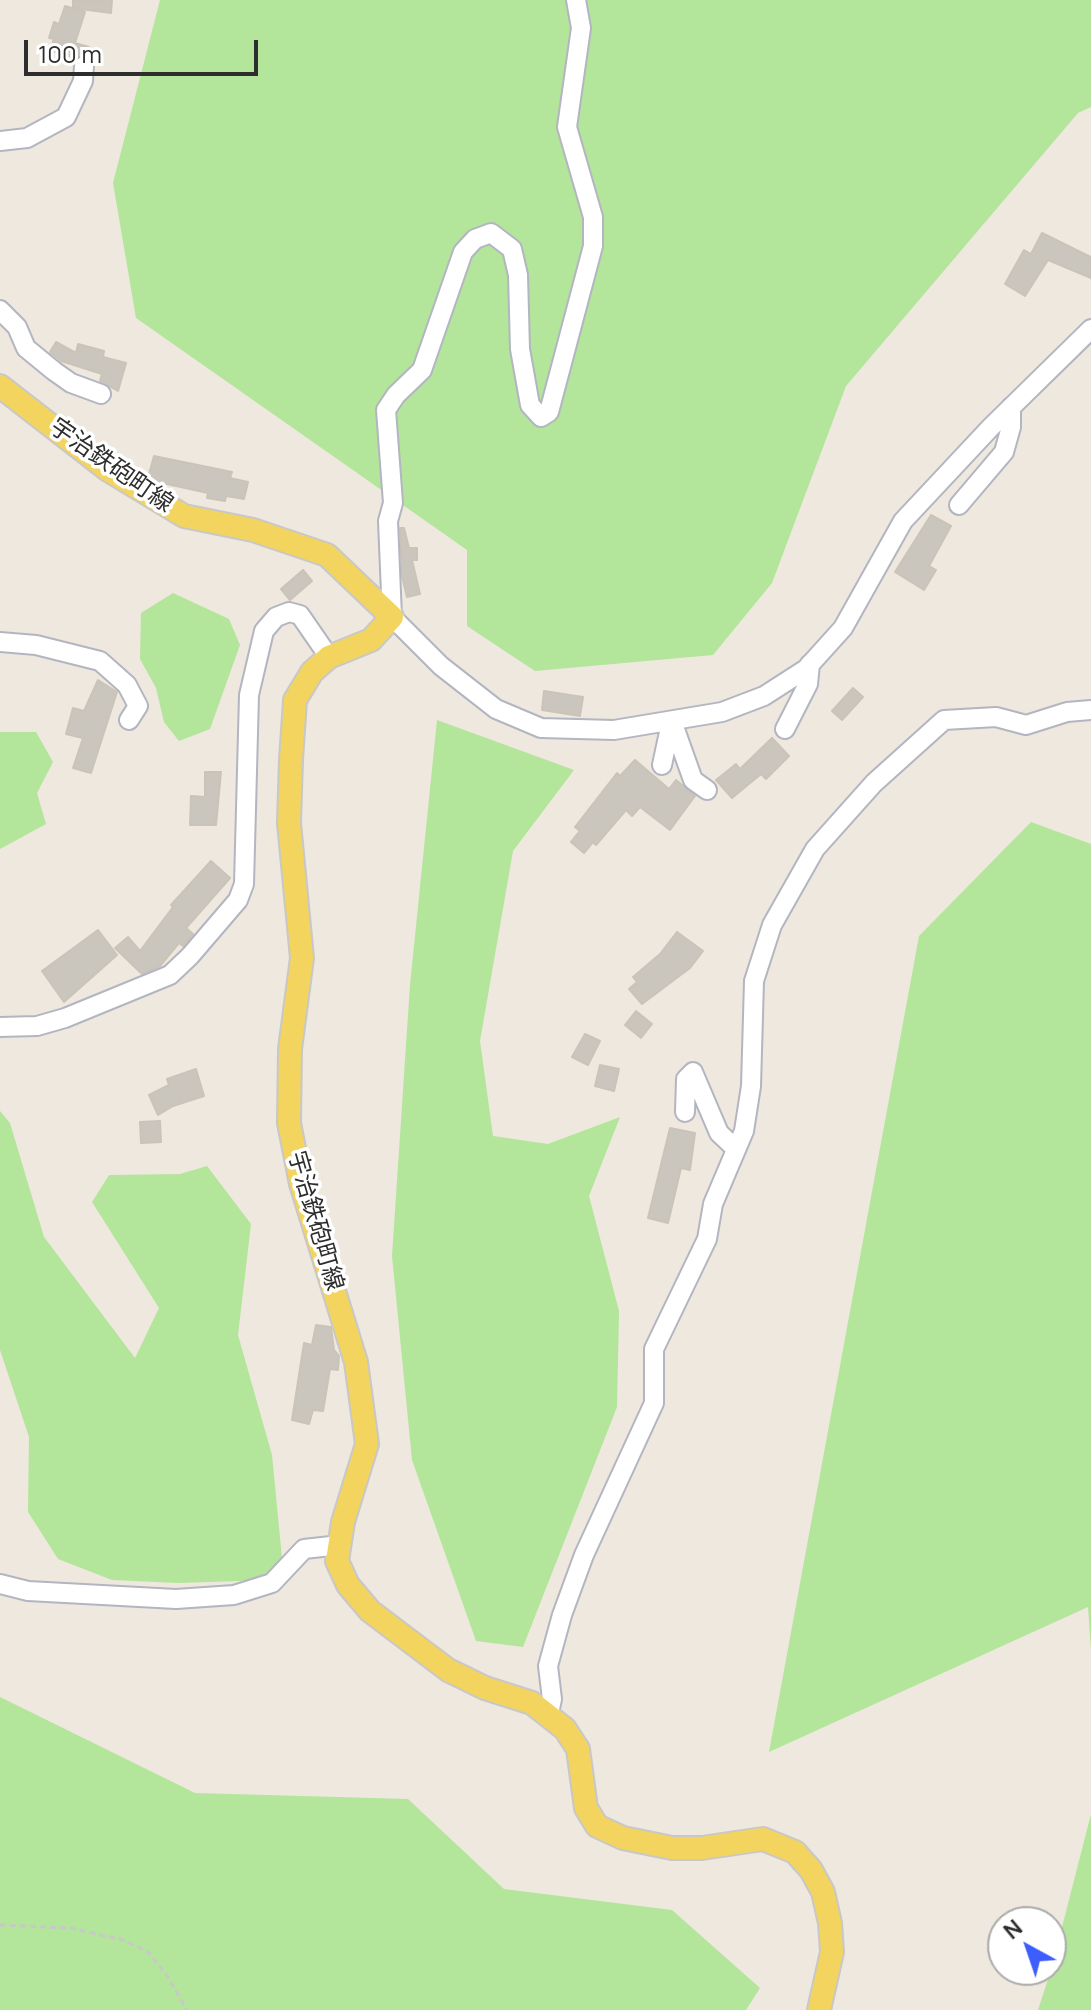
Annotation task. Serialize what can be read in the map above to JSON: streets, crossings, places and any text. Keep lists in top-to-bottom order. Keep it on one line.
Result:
{"streets":{"main road":["宇治鉄砲町線"]},"scale_bar":"100 m","north":"top left"}
